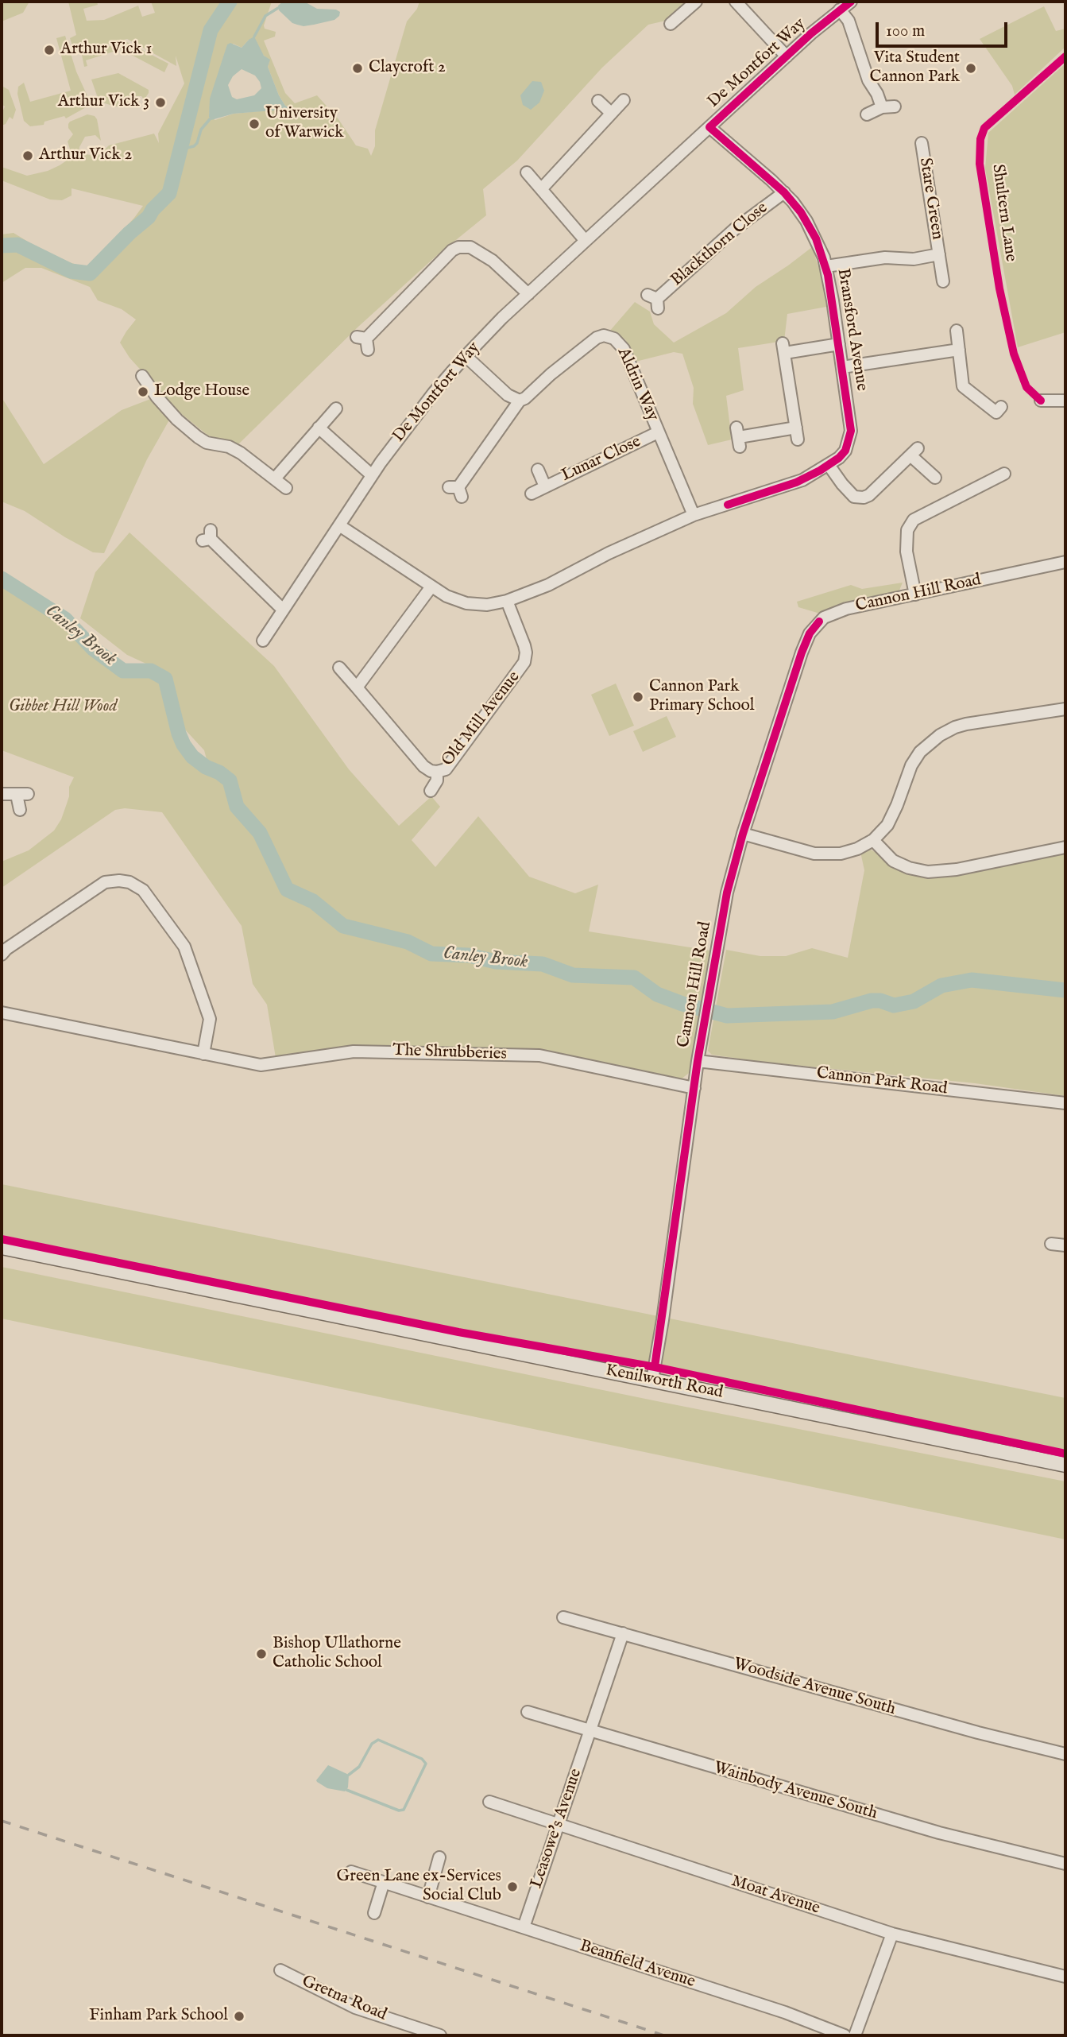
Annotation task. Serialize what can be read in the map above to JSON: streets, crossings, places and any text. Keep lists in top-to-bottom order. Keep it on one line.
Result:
{"streets":{"main road":["Kenilworth Road"],"street":["De Montfort Way","Stare Green","Blackthorn Close","Bransford Avenue","Aldrin Way","Lunar Close","Cannon Hill Road","Old Mill Avenue","The Shrubberies","Cannon Park Road","Woodside Avenue South","Wainbody Avenue South","Leasowe's Avenue","Moat Avenue","Beanfield Avenue","Gretna Road"],"cycle path":["Shultern Lane"]},"crossings":[["De Montfort Way","Bransford Avenue"],["Stare Green","Bransford Avenue"],["Blackthorn Close","Bransford Avenue"],["Bransford Avenue","Aldrin Way"],["Bransford Avenue","Old Mill Avenue"],["Aldrin Way","Lunar Close"],["Cannon Hill Road","The Shrubberies"],["Cannon Hill Road","Cannon Park Road"],["Cannon Hill Road","Kenilworth Road"],["Woodside Avenue South","Leasowe's Avenue"],["Wainbody Avenue South","Leasowe's Avenue"],["Leasowe's Avenue","Moat Avenue"],["Leasowe's Avenue","Beanfield Avenue"]],"water":["Canley Brook"],"parks":["Gibbet Hill Wood"],"places":["Arthur Vick 1","Claycroft 2","Vita Student Cannon Park","Arthur Vick 3","University of Warwick","Arthur Vick 2","Lodge House","Cannon Park Primary School","Bishop Ullathorne Catholic School","Green Lane ex-Services Social Club","Finham Park School"],"scale_bar":"100 m"}
